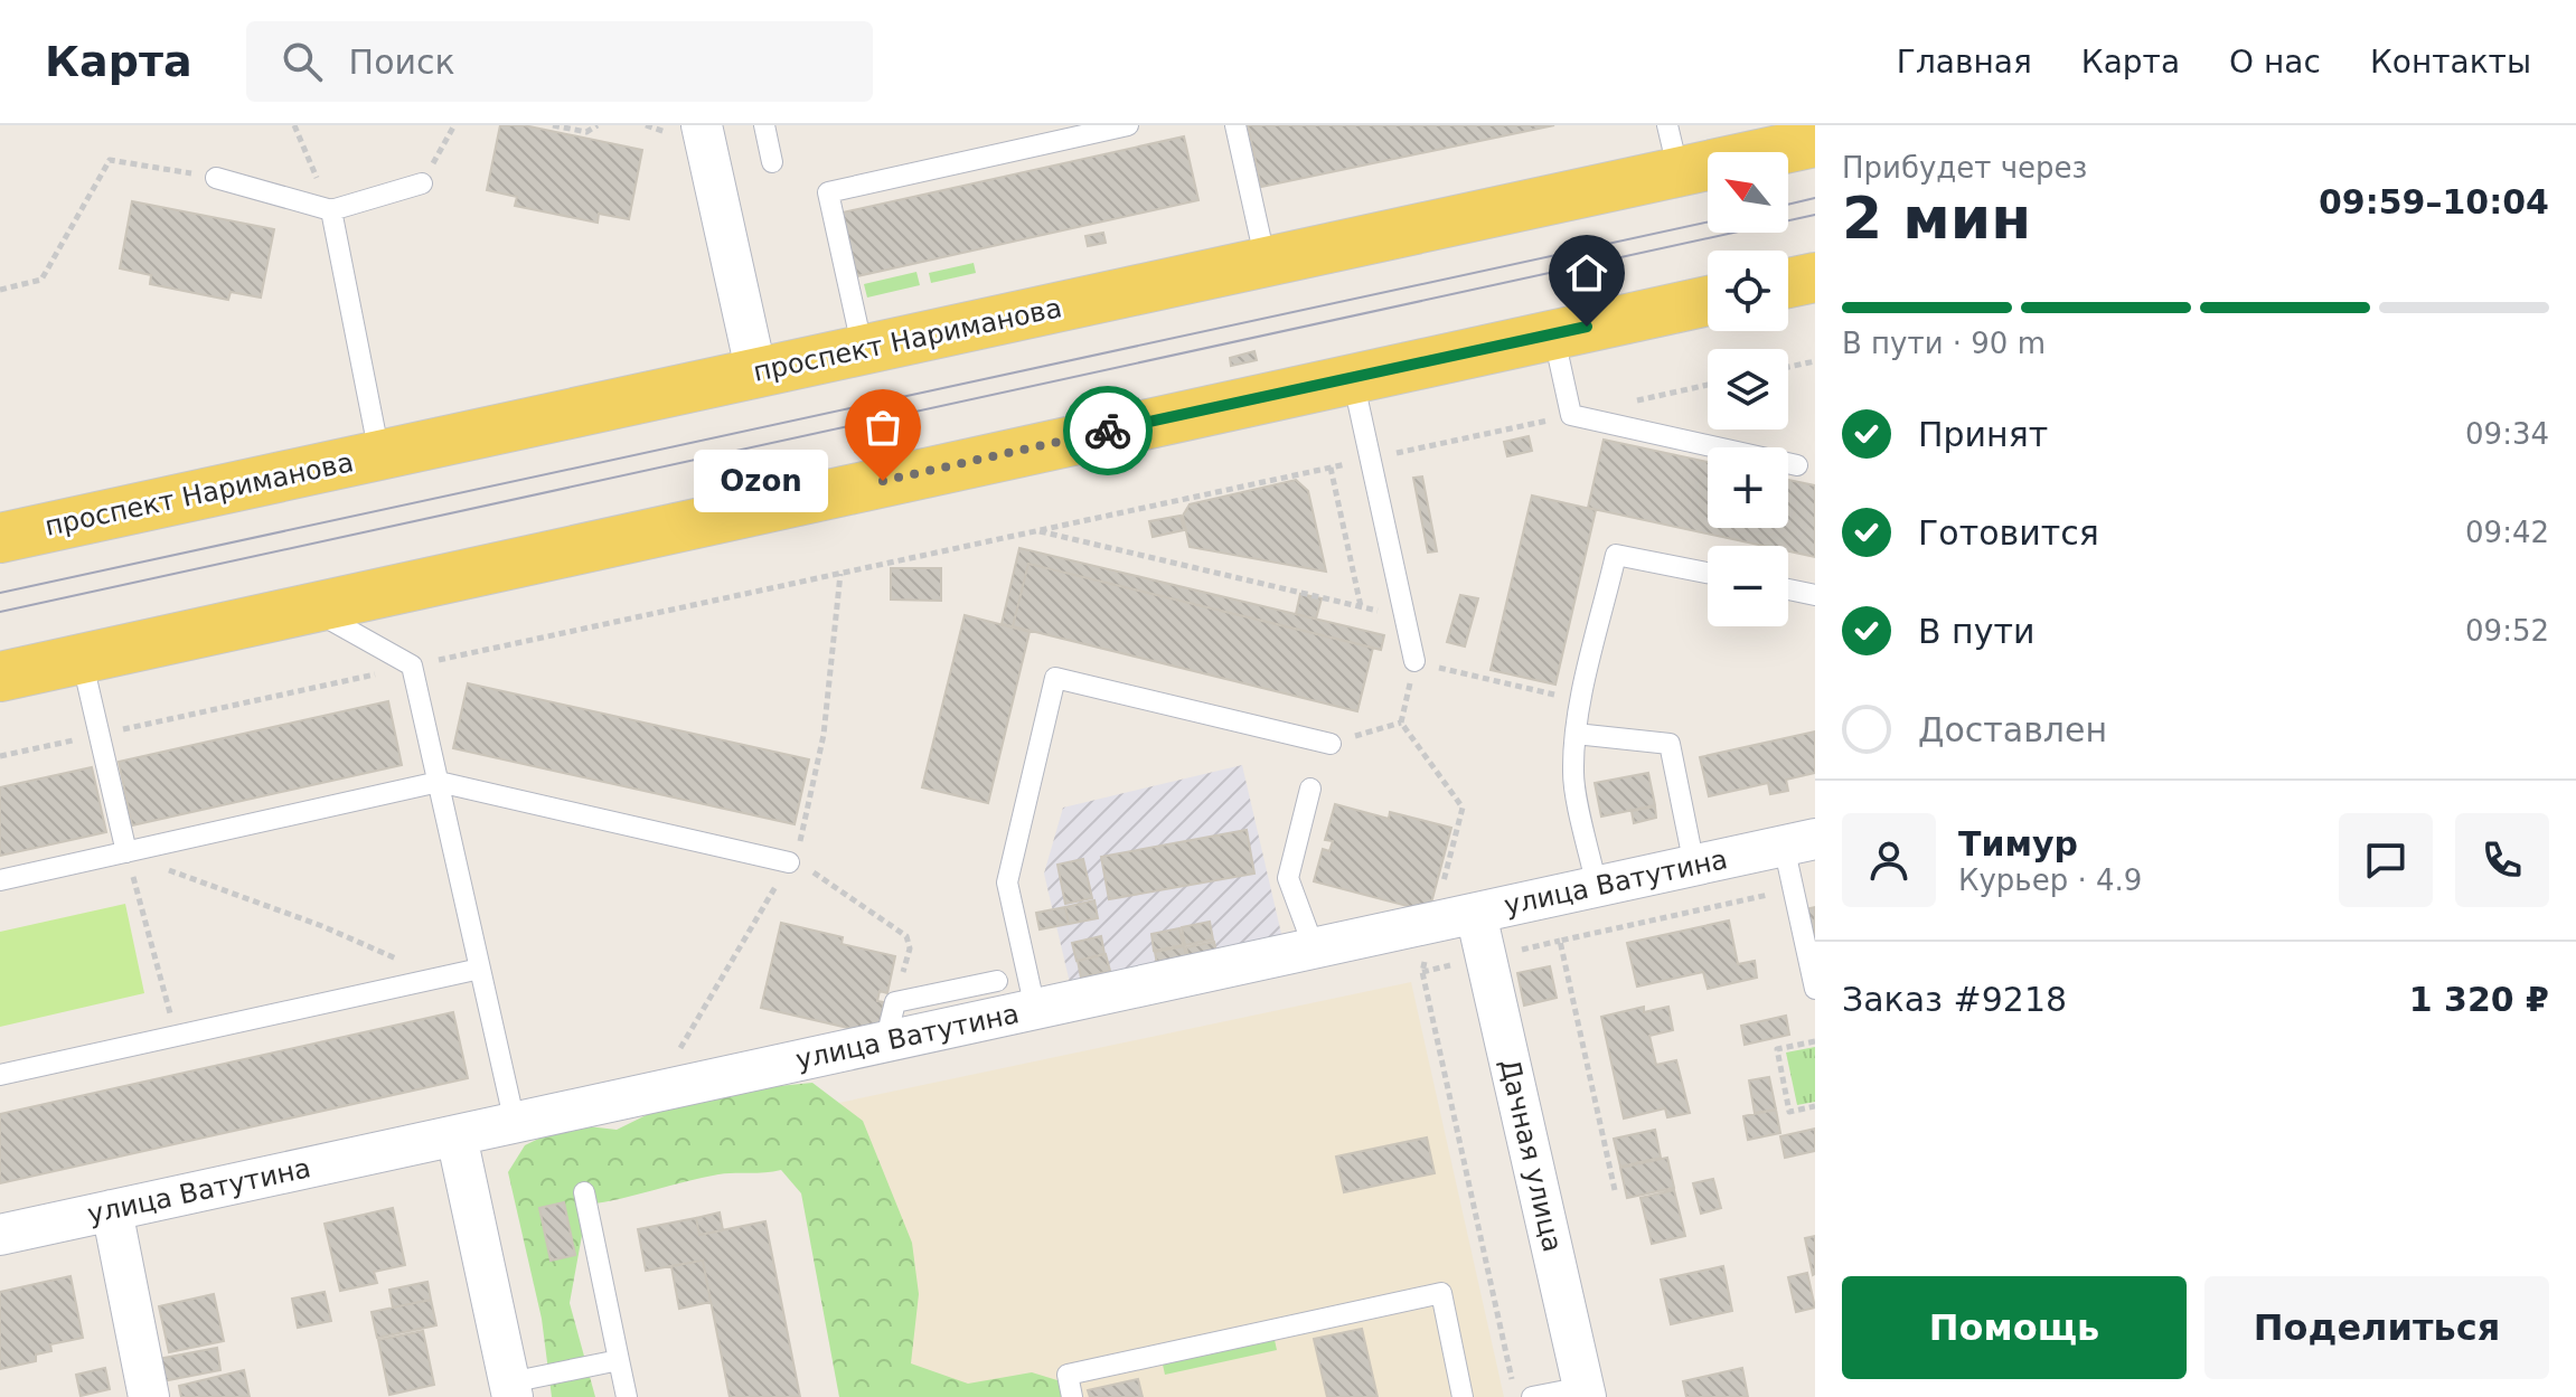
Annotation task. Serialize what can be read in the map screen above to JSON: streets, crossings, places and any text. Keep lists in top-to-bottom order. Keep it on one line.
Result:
{"streets":{"main road":["проспект Нариманова"],"street":["улица Ватутина","Дачная улица"]},"crossings":[["улица Ватутина","Дачная улица"]],"places":["Ozon"],"north":"top left","page":{"header":"Карта","search":"Поиск","nav":["Главная","Карта","О нас","Контакты"],"heading":["2 мин","Прибудет через","09:59–10:04"],"panel":["Тимур","Курьер · 4.9","Заказ #9218","1 320 ₽"],"map_buttons":["+","−"],"bar":"В пути · 90 m","list":[["Принят","09:34"],["Готовится","09:42"],["В пути","09:52"],"Доставлен"],"bubble":"Ozon","buttons":["Помощь","Поделиться"]}}
